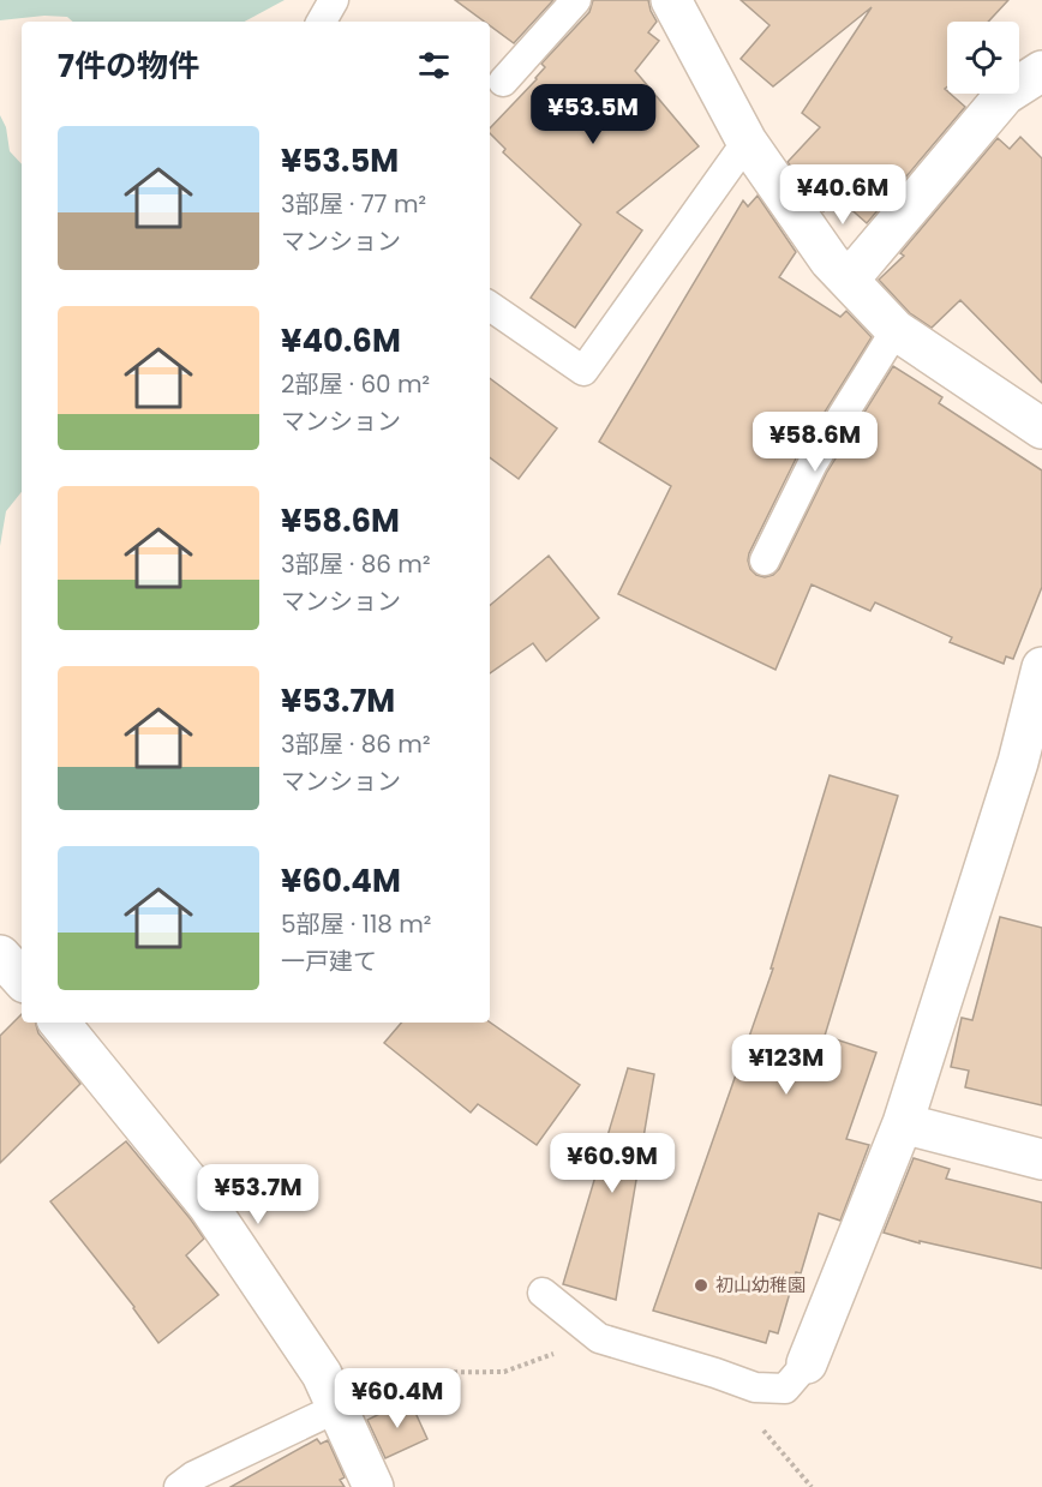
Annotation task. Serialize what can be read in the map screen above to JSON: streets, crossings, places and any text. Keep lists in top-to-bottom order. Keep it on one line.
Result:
{"places":["初山幼稚園"],"page":{"heading":"7件の物件","price":["¥53.5M","¥40.6M","¥58.6M","¥123M","¥60.9M","¥53.7M","¥60.4M"],"list":[{"name":"¥53.5M","note":"3部屋 · 77 m² · マンション"},{"name":"¥40.6M","note":"2部屋 · 60 m² · マンション"},{"name":"¥58.6M","note":"3部屋 · 86 m² · マンション"},{"name":"¥53.7M","note":"3部屋 · 86 m² · マンション"},{"name":"¥60.4M","note":"5部屋 · 118 m² · 一戸建て"}]}}
